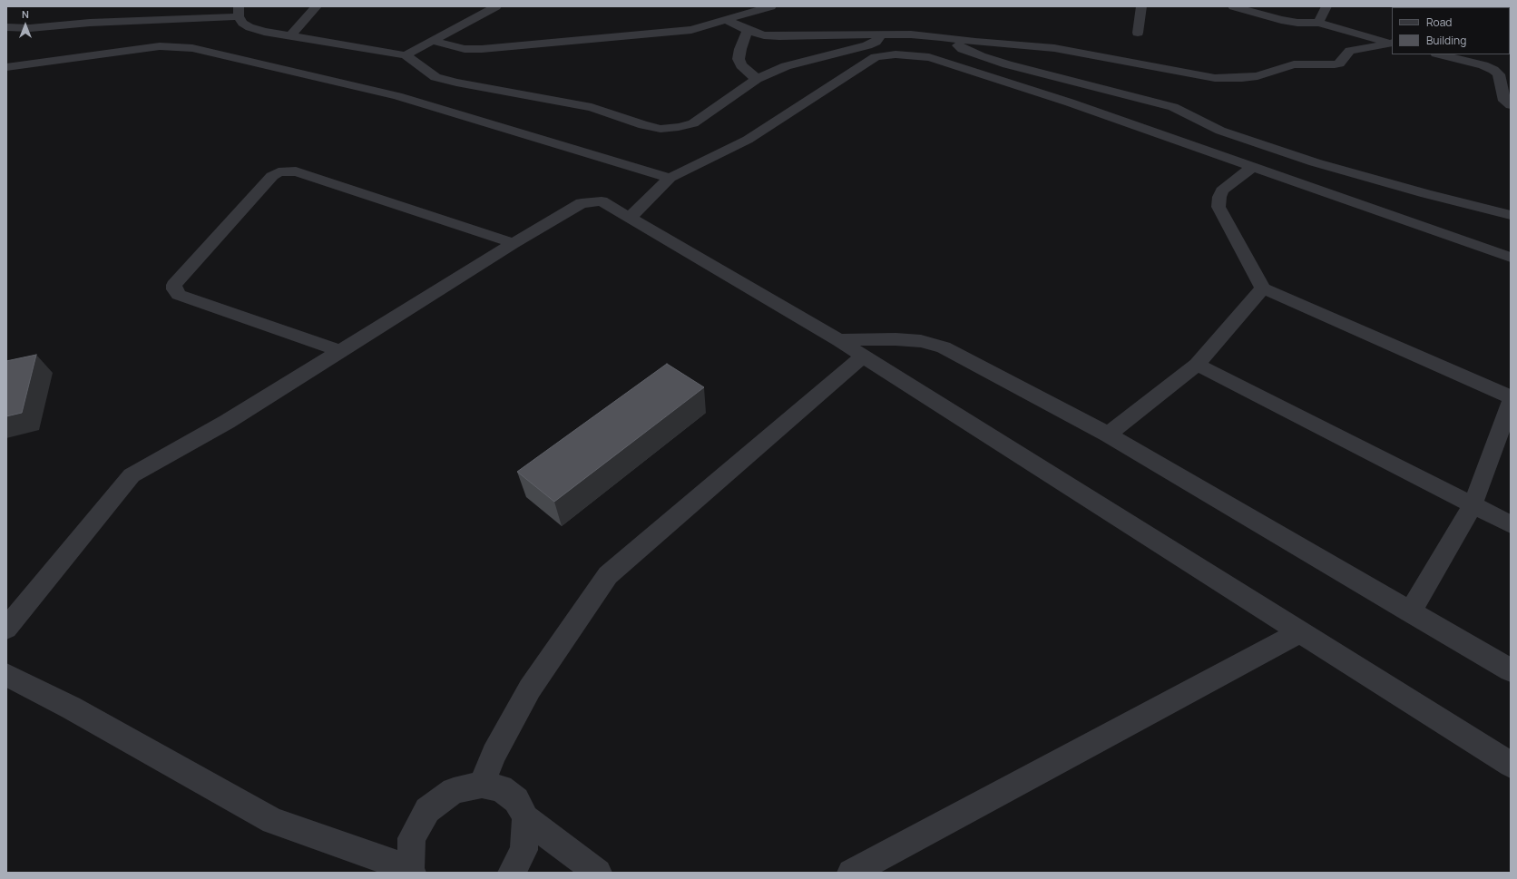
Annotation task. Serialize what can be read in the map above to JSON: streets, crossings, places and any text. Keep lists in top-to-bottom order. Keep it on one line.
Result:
{"legend":["Road","Building"],"north":"top"}
